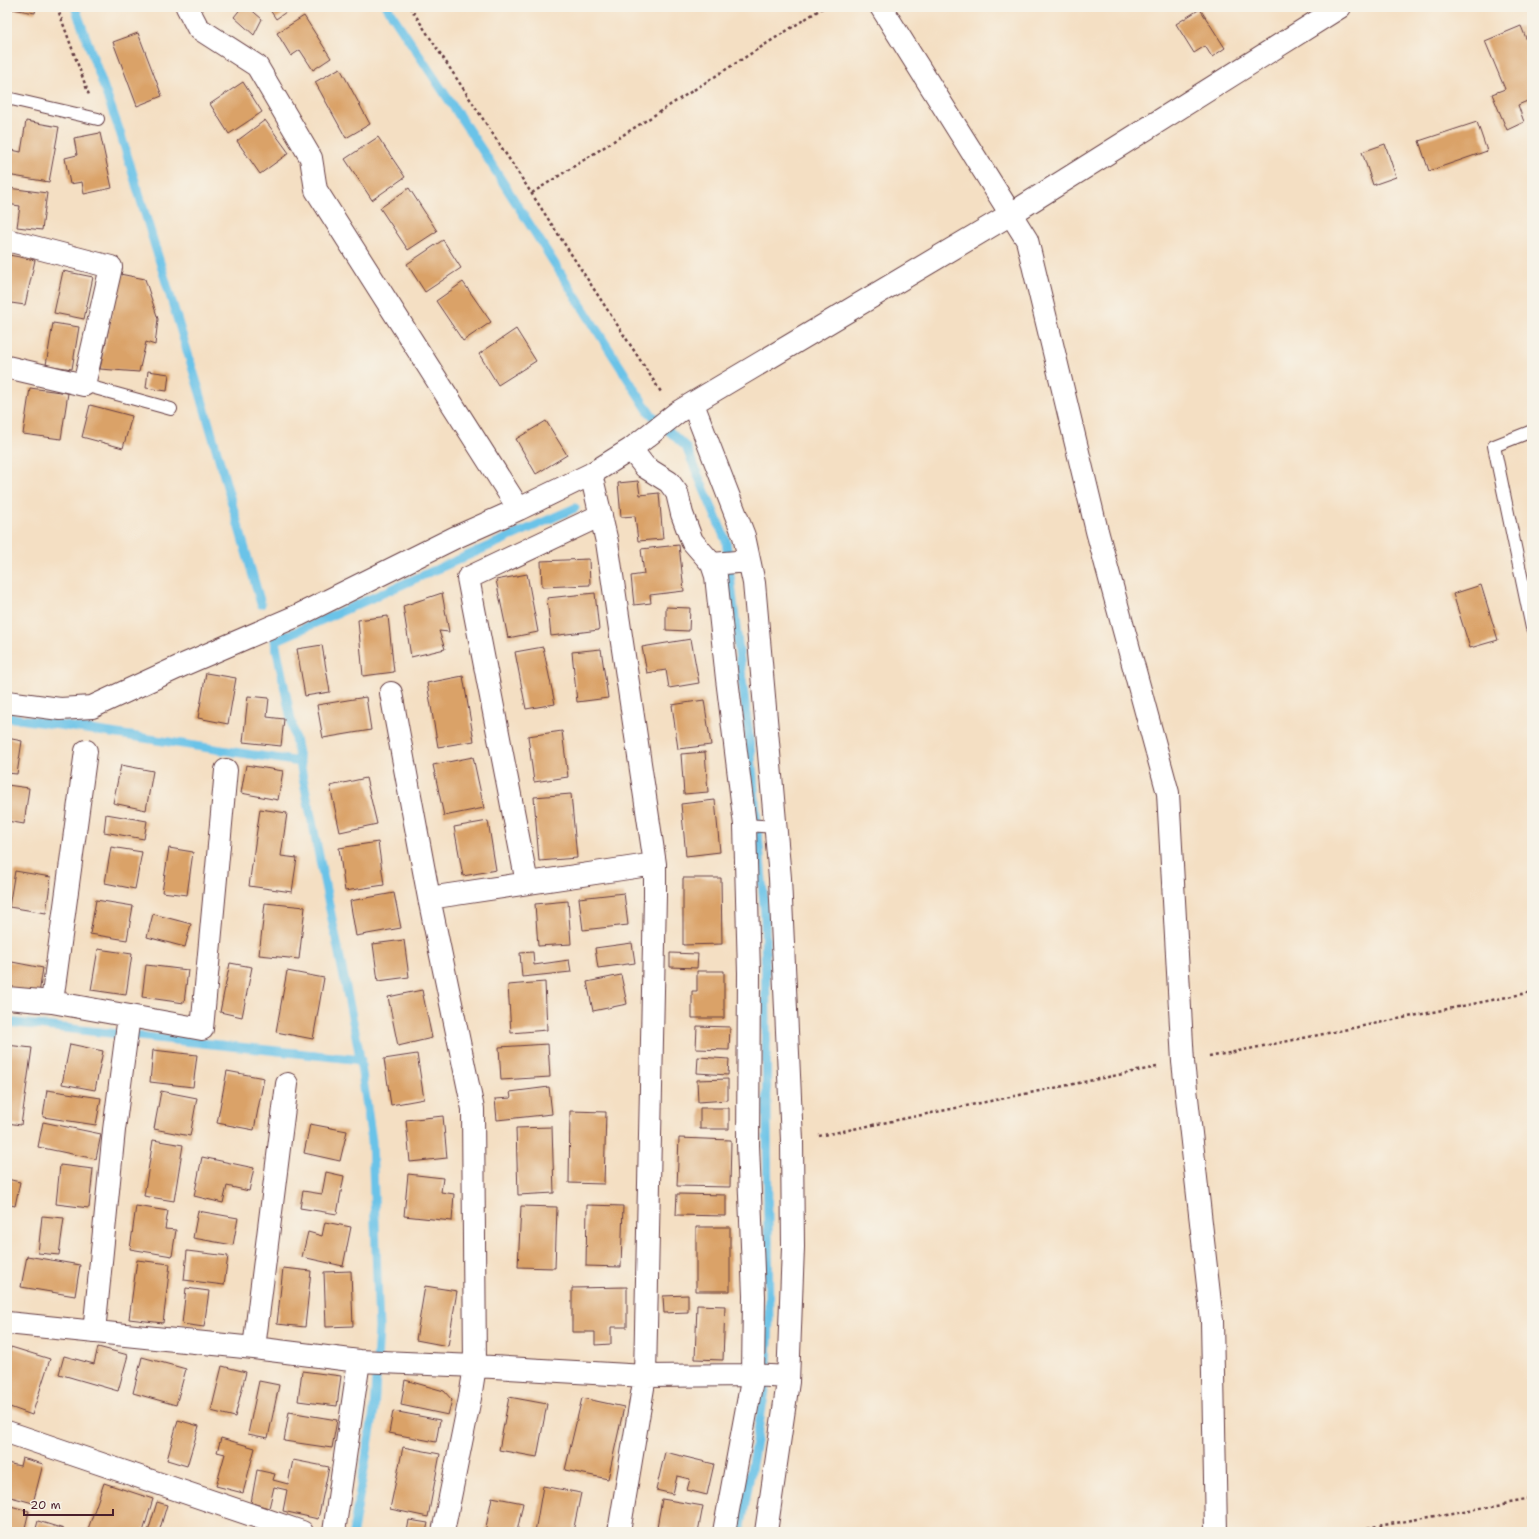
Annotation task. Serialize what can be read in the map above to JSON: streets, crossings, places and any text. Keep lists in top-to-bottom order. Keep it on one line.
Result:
{"scale_bar":"20 m"}
